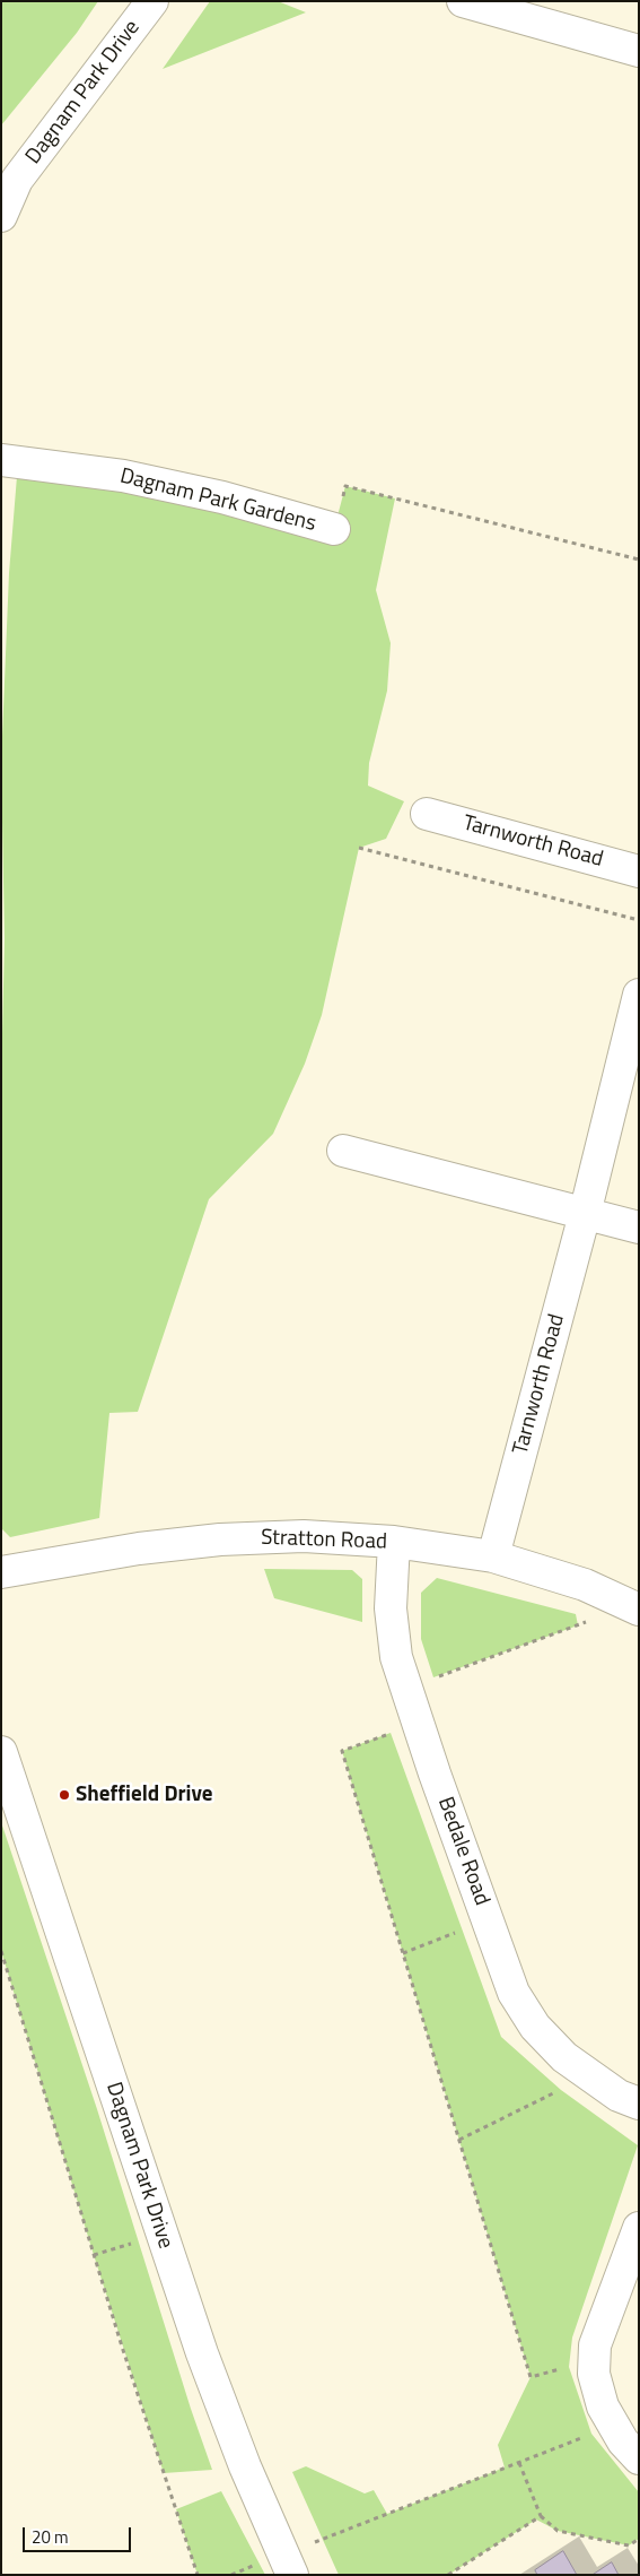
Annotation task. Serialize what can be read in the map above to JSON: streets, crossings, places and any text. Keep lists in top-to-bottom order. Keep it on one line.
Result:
{"streets":{"street":["Dagnam Park Drive","Dagnam Park Gardens","Tarnworth Road","Stratton Road","Bedale Road"]},"crossings":[["Tarnworth Road","Stratton Road"],["Stratton Road","Bedale Road"]],"places":["Sheffield Drive"],"scale_bar":"20 m"}
